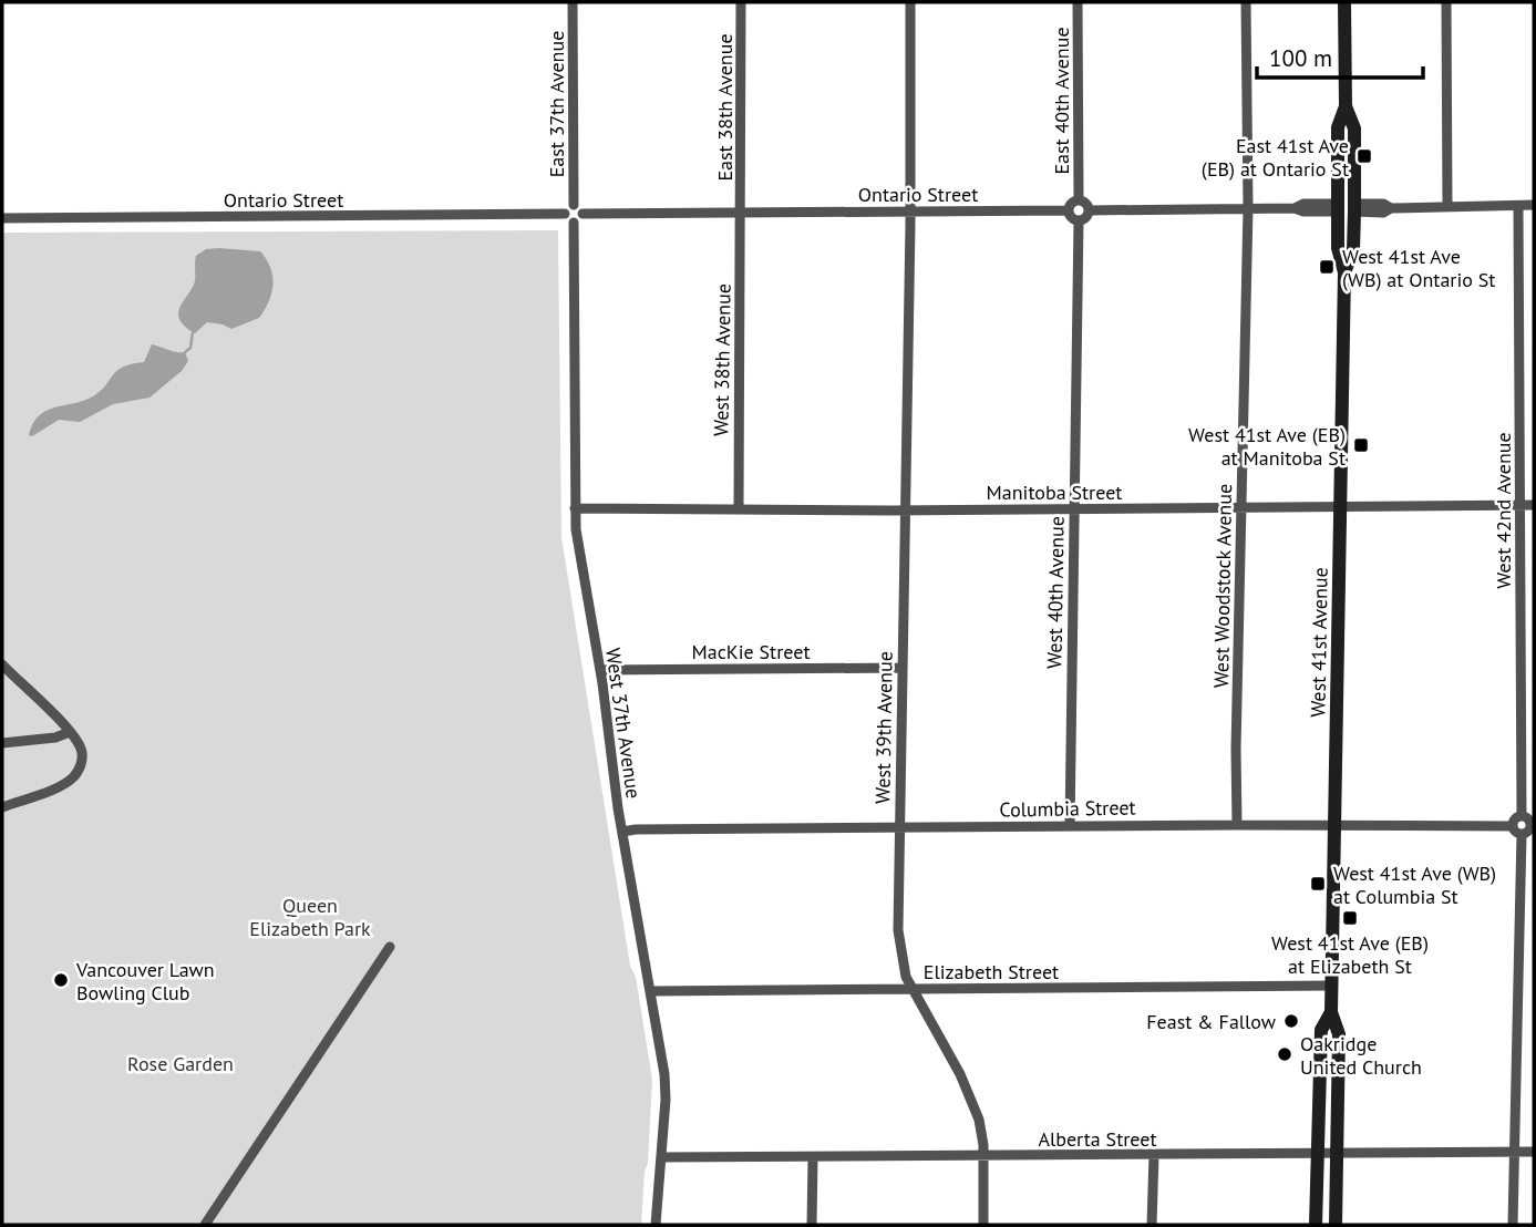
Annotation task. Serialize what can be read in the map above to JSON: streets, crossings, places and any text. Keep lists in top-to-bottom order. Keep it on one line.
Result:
{"streets":{"main road":["West 41st Avenue"],"street":["East 40th Avenue","East 37th Avenue","East 38th Avenue","Ontario Street","West 38th Avenue","Manitoba Street","West 42nd Avenue","West Woodstock Avenue","West 40th Avenue","MacKie Street","West 37th Avenue","West 39th Avenue","Columbia Street","Elizabeth Street","Alberta Street"]},"crossings":[["East 40th Avenue","Ontario Street"],["East 40th Avenue","West 40th Avenue"],["East 37th Avenue","Ontario Street"],["East 37th Avenue","West 37th Avenue"],["East 38th Avenue","Ontario Street"],["East 38th Avenue","West 38th Avenue"],["Ontario Street","West 38th Avenue"],["Ontario Street","West 40th Avenue"],["Ontario Street","West 37th Avenue"],["Ontario Street","West 39th Avenue"],["West 38th Avenue","Manitoba Street"],["Manitoba Street","West 42nd Avenue"],["Manitoba Street","West Woodstock Avenue"],["Manitoba Street","West 40th Avenue"],["Manitoba Street","West 41st Avenue"],["Manitoba Street","West 37th Avenue"],["Manitoba Street","West 39th Avenue"],["West 42nd Avenue","Columbia Street"],["West Woodstock Avenue","Columbia Street"],["West 40th Avenue","Columbia Street"],["West 41st Avenue","Columbia Street"],["West 41st Avenue","Elizabeth Street"],["West 41st Avenue","Alberta Street"],["MacKie Street","West 37th Avenue"],["MacKie Street","West 39th Avenue"],["West 37th Avenue","Columbia Street"],["West 37th Avenue","Elizabeth Street"],["West 37th Avenue","Alberta Street"],["West 39th Avenue","Columbia Street"],["West 39th Avenue","Elizabeth Street"],["West 39th Avenue","Alberta Street"]],"parks":["Queen Elizabeth Park","Rose Garden"],"places":{"transit":["East 41st Ave (EB) at Ontario St","West 41st Ave (WB) at Ontario St","West 41st Ave (EB) at Manitoba St","West 41st Ave (WB) at Columbia St","West 41st Ave (EB) at Elizabeth St"],"other":["Vancouver Lawn Bowling Club","Feast & Fallow","Oakridge United Church"]},"scale_bar":"100 m"}
